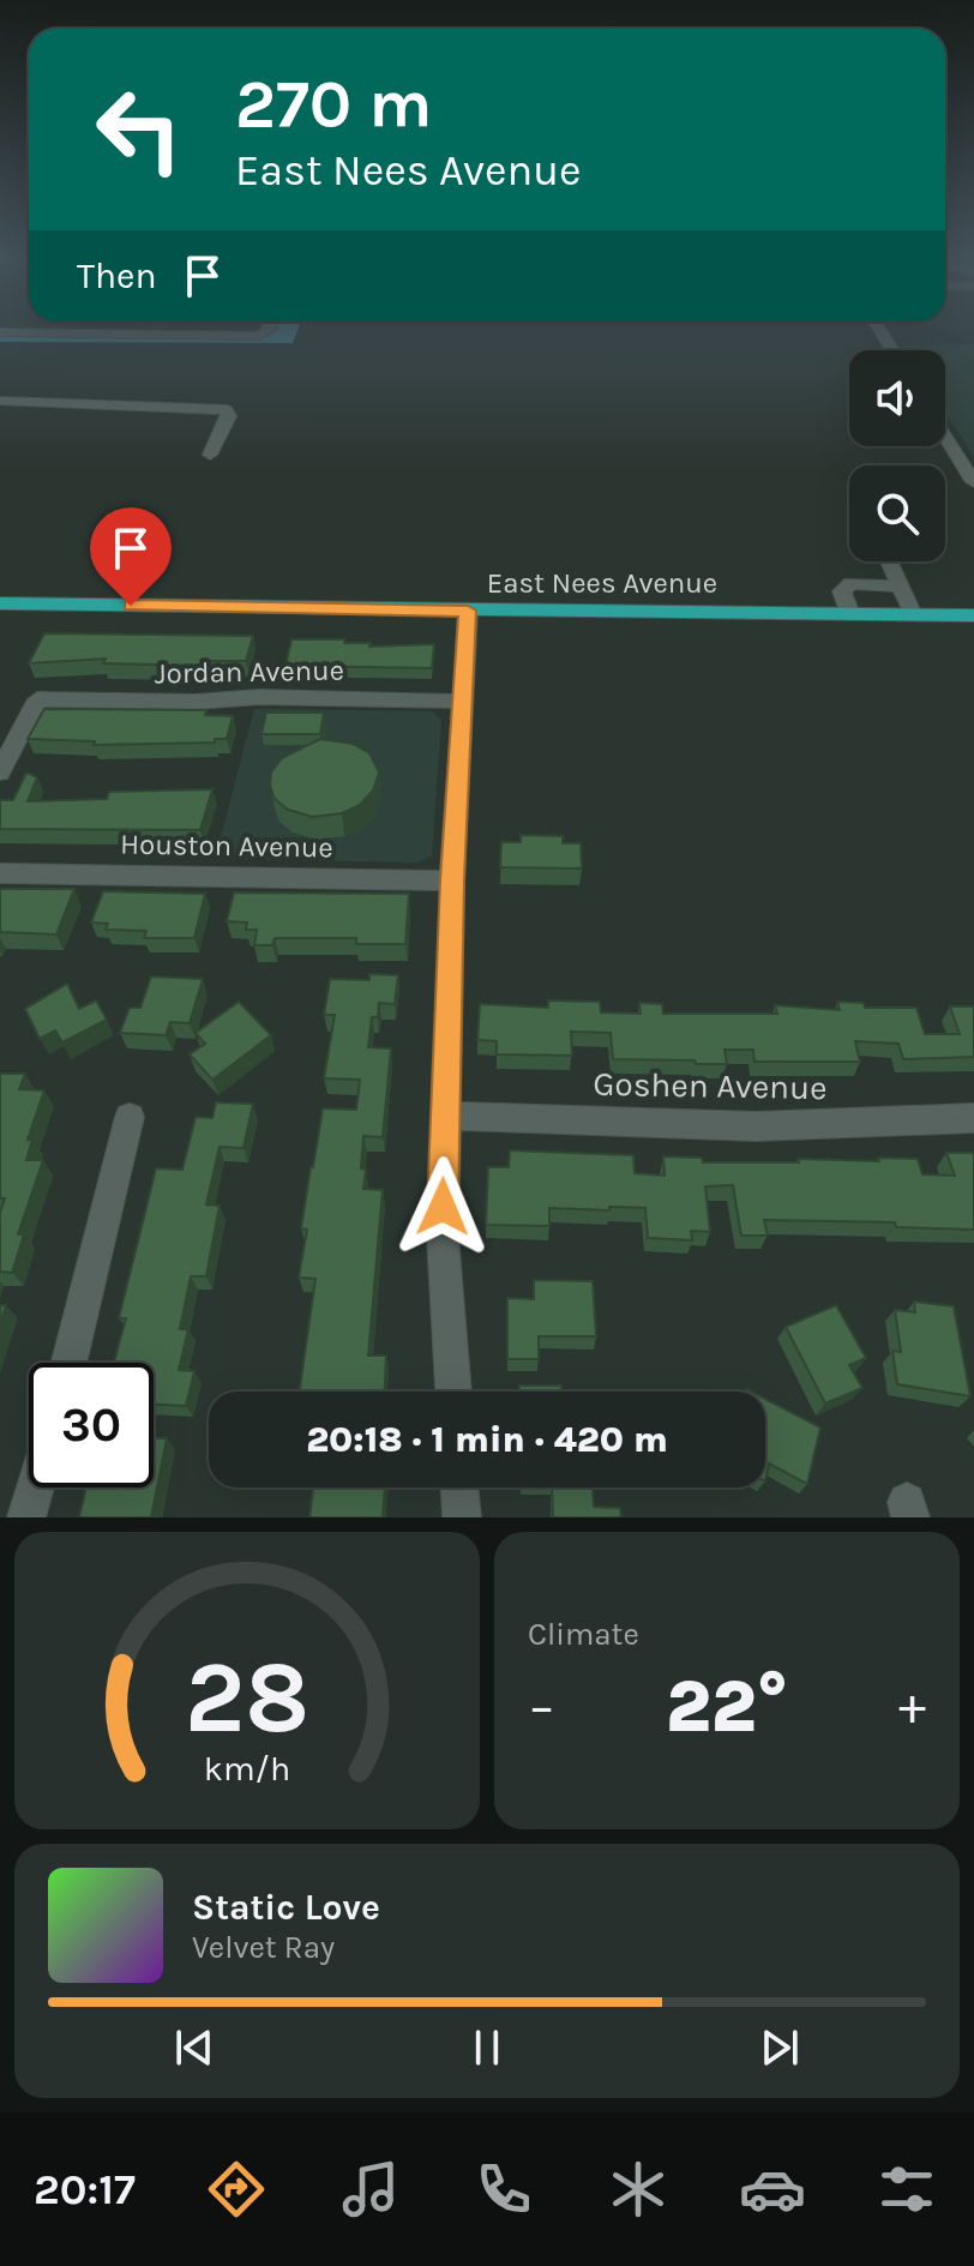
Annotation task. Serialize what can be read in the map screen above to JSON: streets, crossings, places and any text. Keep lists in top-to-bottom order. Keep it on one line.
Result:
{"streets":{"main road":["East Nees Avenue"],"street":["Jordan Avenue","Houston Avenue","Goshen Avenue"]},"page":{"turn":["270 m","East Nees Avenue"],"then":"Then","limit":"30","trip":"20:18 · 1 min · 420 m","tile":"Climate","heat":["−","22°","+"],"song":["Static Love","Velvet Ray"],"tabs":"20:17","gauge":["28","km/h"]}}
